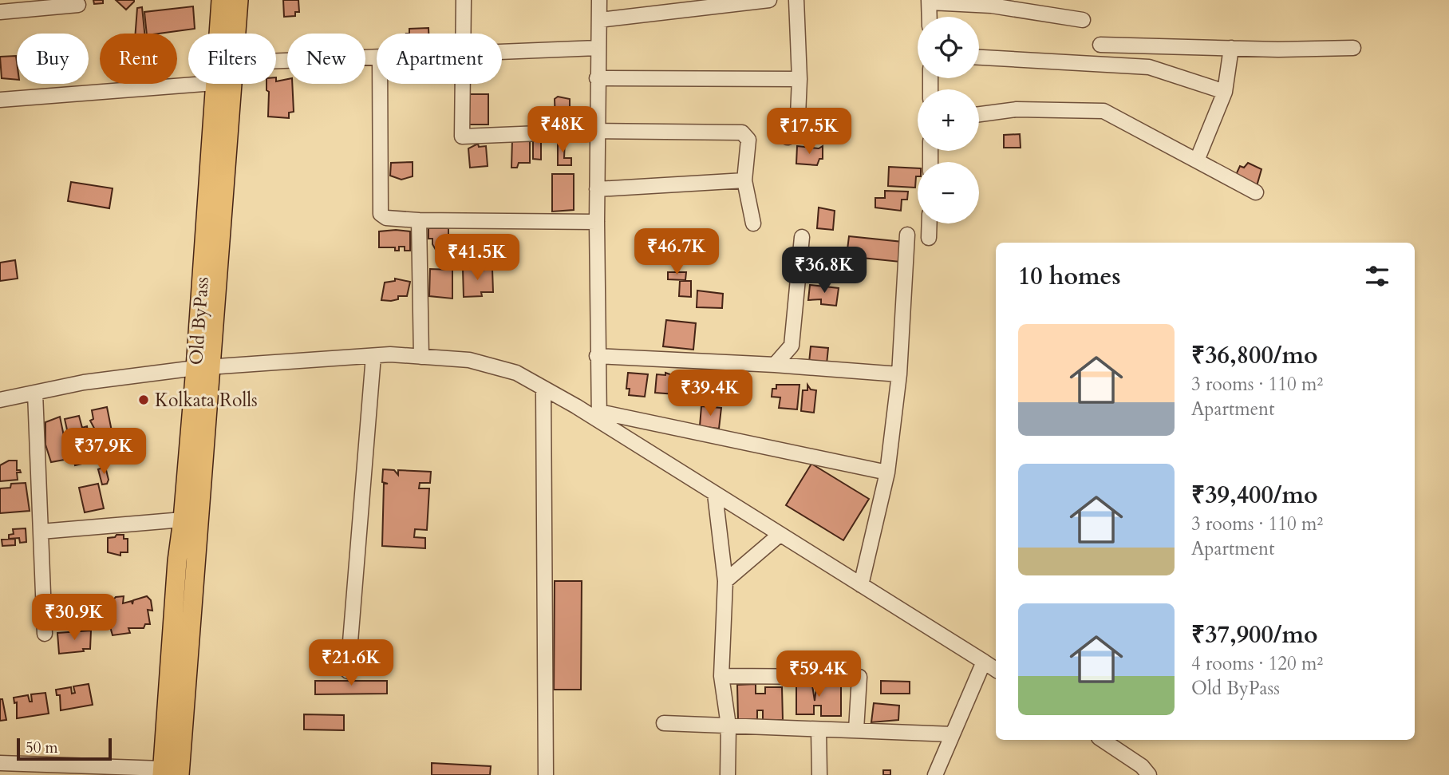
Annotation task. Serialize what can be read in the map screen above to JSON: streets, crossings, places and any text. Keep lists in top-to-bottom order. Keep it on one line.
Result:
{"streets":{"main road":["Old ByPass"]},"places":["Kolkata Rolls"],"scale_bar":"50 m","page":{"map_buttons":["+","−"],"chip":["Buy","Rent","Filters","New","Apartment"],"price":["₹48K","₹17.5K","₹46.7K","₹41.5K","₹36.8K","₹39.4K","₹37.9K","₹30.9K","₹21.6K","₹59.4K"],"heading":"10 homes","list":[{"name":"₹36,800/mo","note":"3 rooms · 110 m² · Apartment"},{"name":"₹39,400/mo","note":"3 rooms · 110 m² · Apartment"},{"name":"₹37,900/mo","note":"4 rooms · 120 m² · Old ByPass"}],"scale":"50 m"}}
